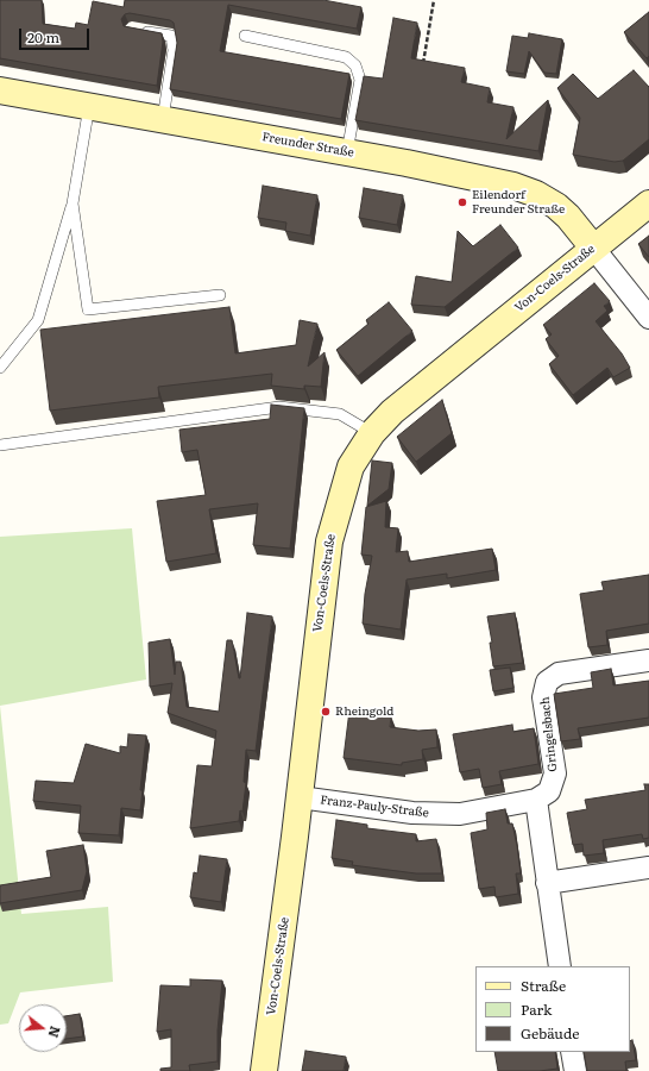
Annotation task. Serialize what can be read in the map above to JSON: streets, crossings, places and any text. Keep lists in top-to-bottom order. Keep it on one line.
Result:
{"streets":{"main road":["Freunder Straße","Von-Coels-Straße"],"street":["Gringelsbach","Franz-Pauly-Straße"]},"crossings":[["Freunder Straße","Von-Coels-Straße"],["Von-Coels-Straße","Franz-Pauly-Straße"],["Gringelsbach","Franz-Pauly-Straße"]],"places":["Eilendorf Freunder Straße","Rheingold"],"legend":["Straße","Park","Gebäude"],"scale_bar":"20 m","north":"right"}
